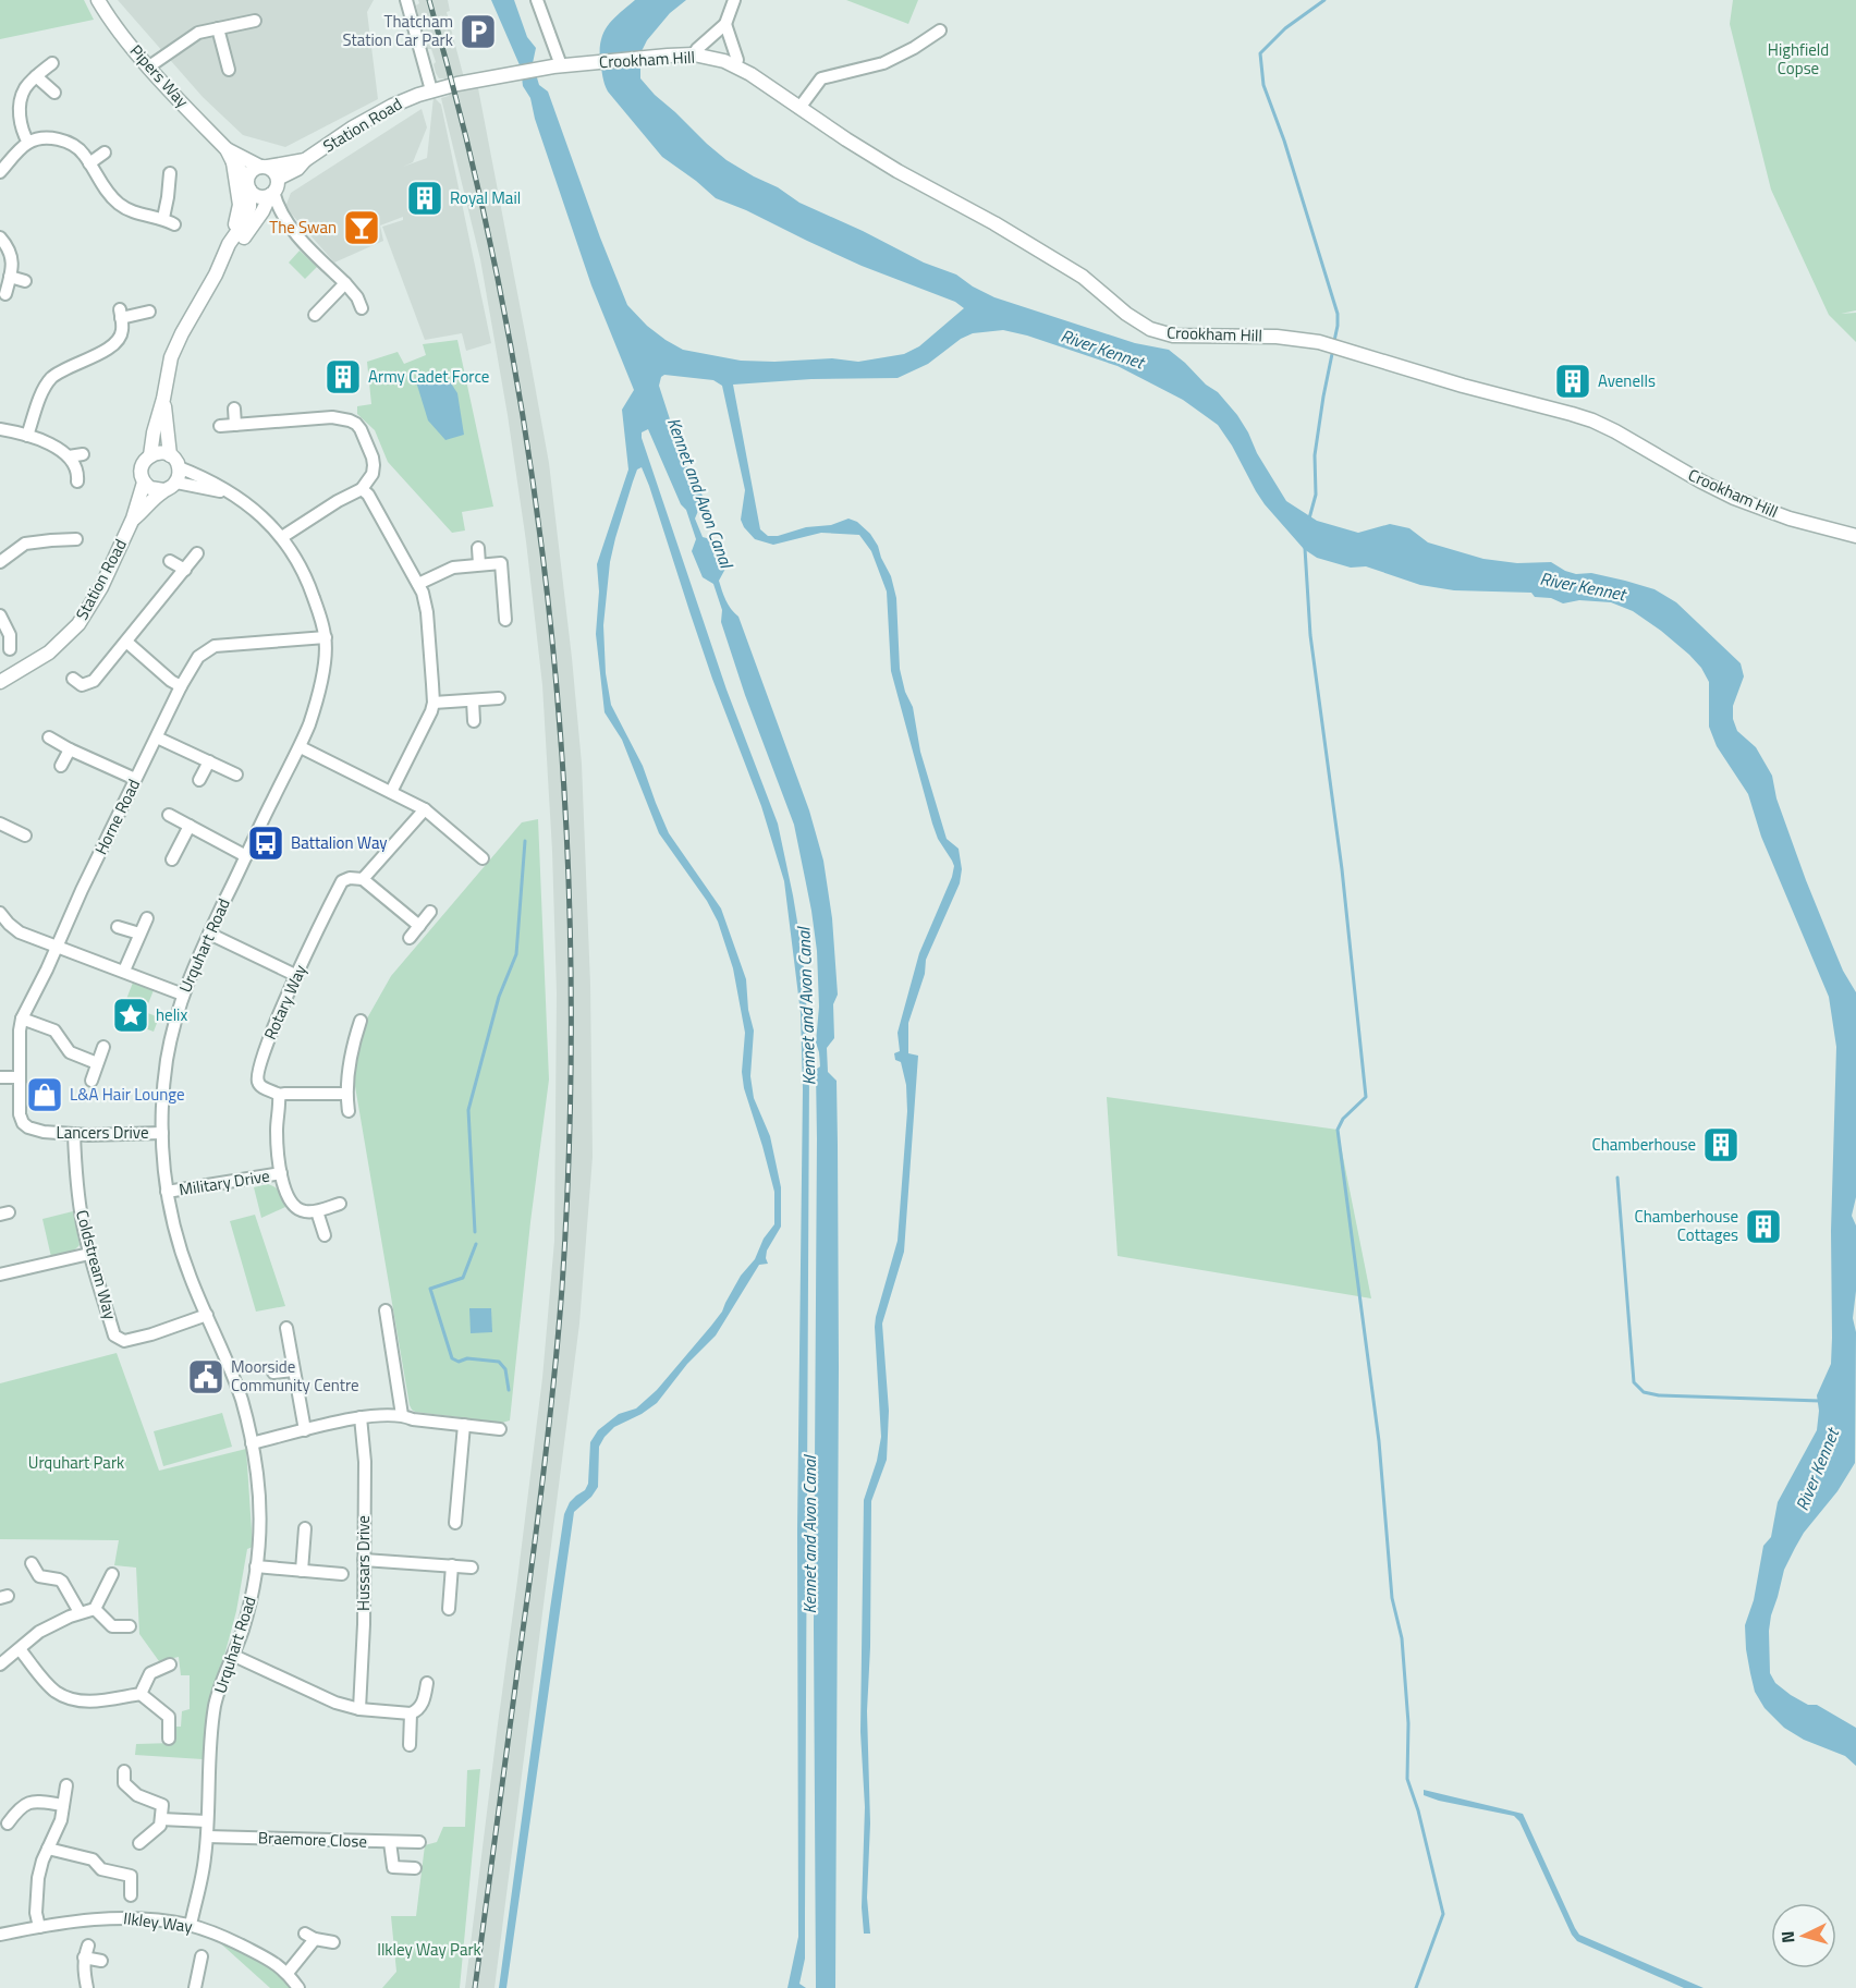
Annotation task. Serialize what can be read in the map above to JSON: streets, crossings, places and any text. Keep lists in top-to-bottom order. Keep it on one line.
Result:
{"streets":{"street":["Crookham Hill","Pipers Way","Station Road","Horne Road","Urquhart Road","Rotary Way","Lancers Drive","Military Drive","Coldstream Way","Hussars Drive","Braemore Close","Ilkley Way"]},"crossings":[["Crookham Hill","Station Road"],["Pipers Way","Station Road"],["Station Road","Urquhart Road"],["Horne Road","Urquhart Road"],["Horne Road","Lancers Drive"],["Urquhart Road","Lancers Drive"],["Urquhart Road","Military Drive"],["Urquhart Road","Coldstream Way"],["Lancers Drive","Coldstream Way"]],"water":["River Kennet","Kennet and Avon Canal"],"parks":["Highfield Copse","Urquhart Park","Ilkley Way Park"],"places":{"parking":["Thatcham Station Car Park"],"building":["Royal Mail","Army Cadet Force","Avenells","Chamberhouse","Chamberhouse Cottages"],"bar":["The Swan"],"bus stop":["Battalion Way"],"place":["helix"],"shop":["L&A Hair Lounge"],"public building":["Moorside Community Centre"]},"north":"left"}
